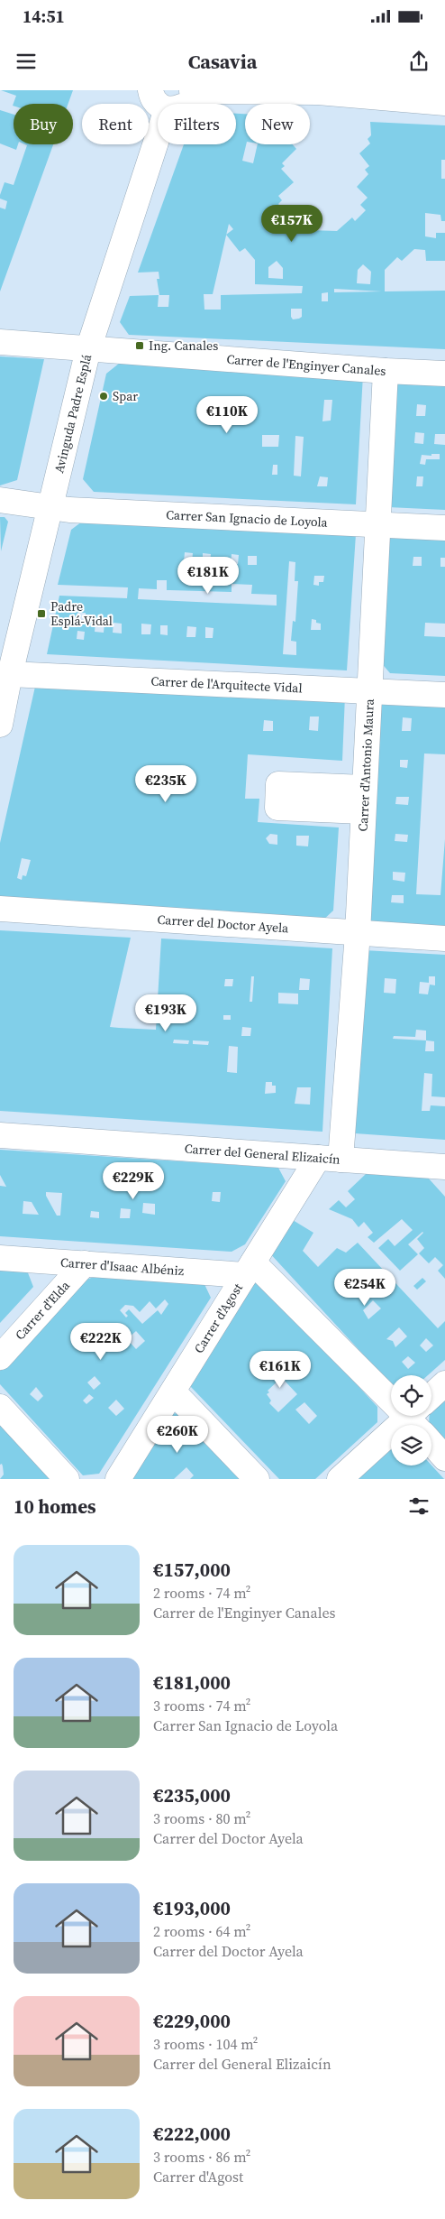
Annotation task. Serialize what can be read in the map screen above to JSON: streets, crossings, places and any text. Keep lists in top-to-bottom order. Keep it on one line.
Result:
{"streets":{"street":["Carrer de l'Enginyer Canales","Avinguda Padre Esplá","Carrer San Ignacio de Loyola","Carrer de l'Arquitecte Vidal","Carrer d'Antonio Maura","Carrer del Doctor Ayela","Carrer del General Elizaicín","Carrer d'Isaac Albéniz","Carrer d'Elda","Carrer d'Agost"]},"crossings":[["Carrer de l'Enginyer Canales","Avinguda Padre Esplá"],["Carrer de l'Enginyer Canales","Carrer d'Antonio Maura"],["Avinguda Padre Esplá","Carrer San Ignacio de Loyola"],["Avinguda Padre Esplá","Carrer de l'Arquitecte Vidal"],["Carrer San Ignacio de Loyola","Carrer d'Antonio Maura"],["Carrer de l'Arquitecte Vidal","Carrer d'Antonio Maura"],["Carrer d'Antonio Maura","Carrer del Doctor Ayela"],["Carrer d'Antonio Maura","Carrer del General Elizaicín"],["Carrer d'Antonio Maura","Carrer d'Agost"],["Carrer del General Elizaicín","Carrer d'Agost"],["Carrer d'Isaac Albéniz","Carrer d'Elda"],["Carrer d'Isaac Albéniz","Carrer d'Agost"]],"places":{"transit":["Ing. Canales","Padre Esplá-Vidal"],"other":["Spar"]},"page":{"status":"14:51","header":"Casavia","chip":["Buy","Rent","Filters","New"],"price":["€157K","€110K","€181K","€235K","€193K","€229K","€254K","€222K","€161K","€260K"],"heading":"10 homes","list":[{"name":"€157,000","note":"2 rooms · 74 m² · Carrer de l'Enginyer Canales"},{"name":"€181,000","note":"3 rooms · 74 m² · Carrer San Ignacio de Loyola"},{"name":"€235,000","note":"3 rooms · 80 m² · Carrer del Doctor Ayela"},{"name":"€193,000","note":"2 rooms · 64 m² · Carrer del Doctor Ayela"},{"name":"€229,000","note":"3 rooms · 104 m² · Carrer del General Elizaicín"},{"name":"€222,000","note":"3 rooms · 86 m² · Carrer d'Agost"}]}}
